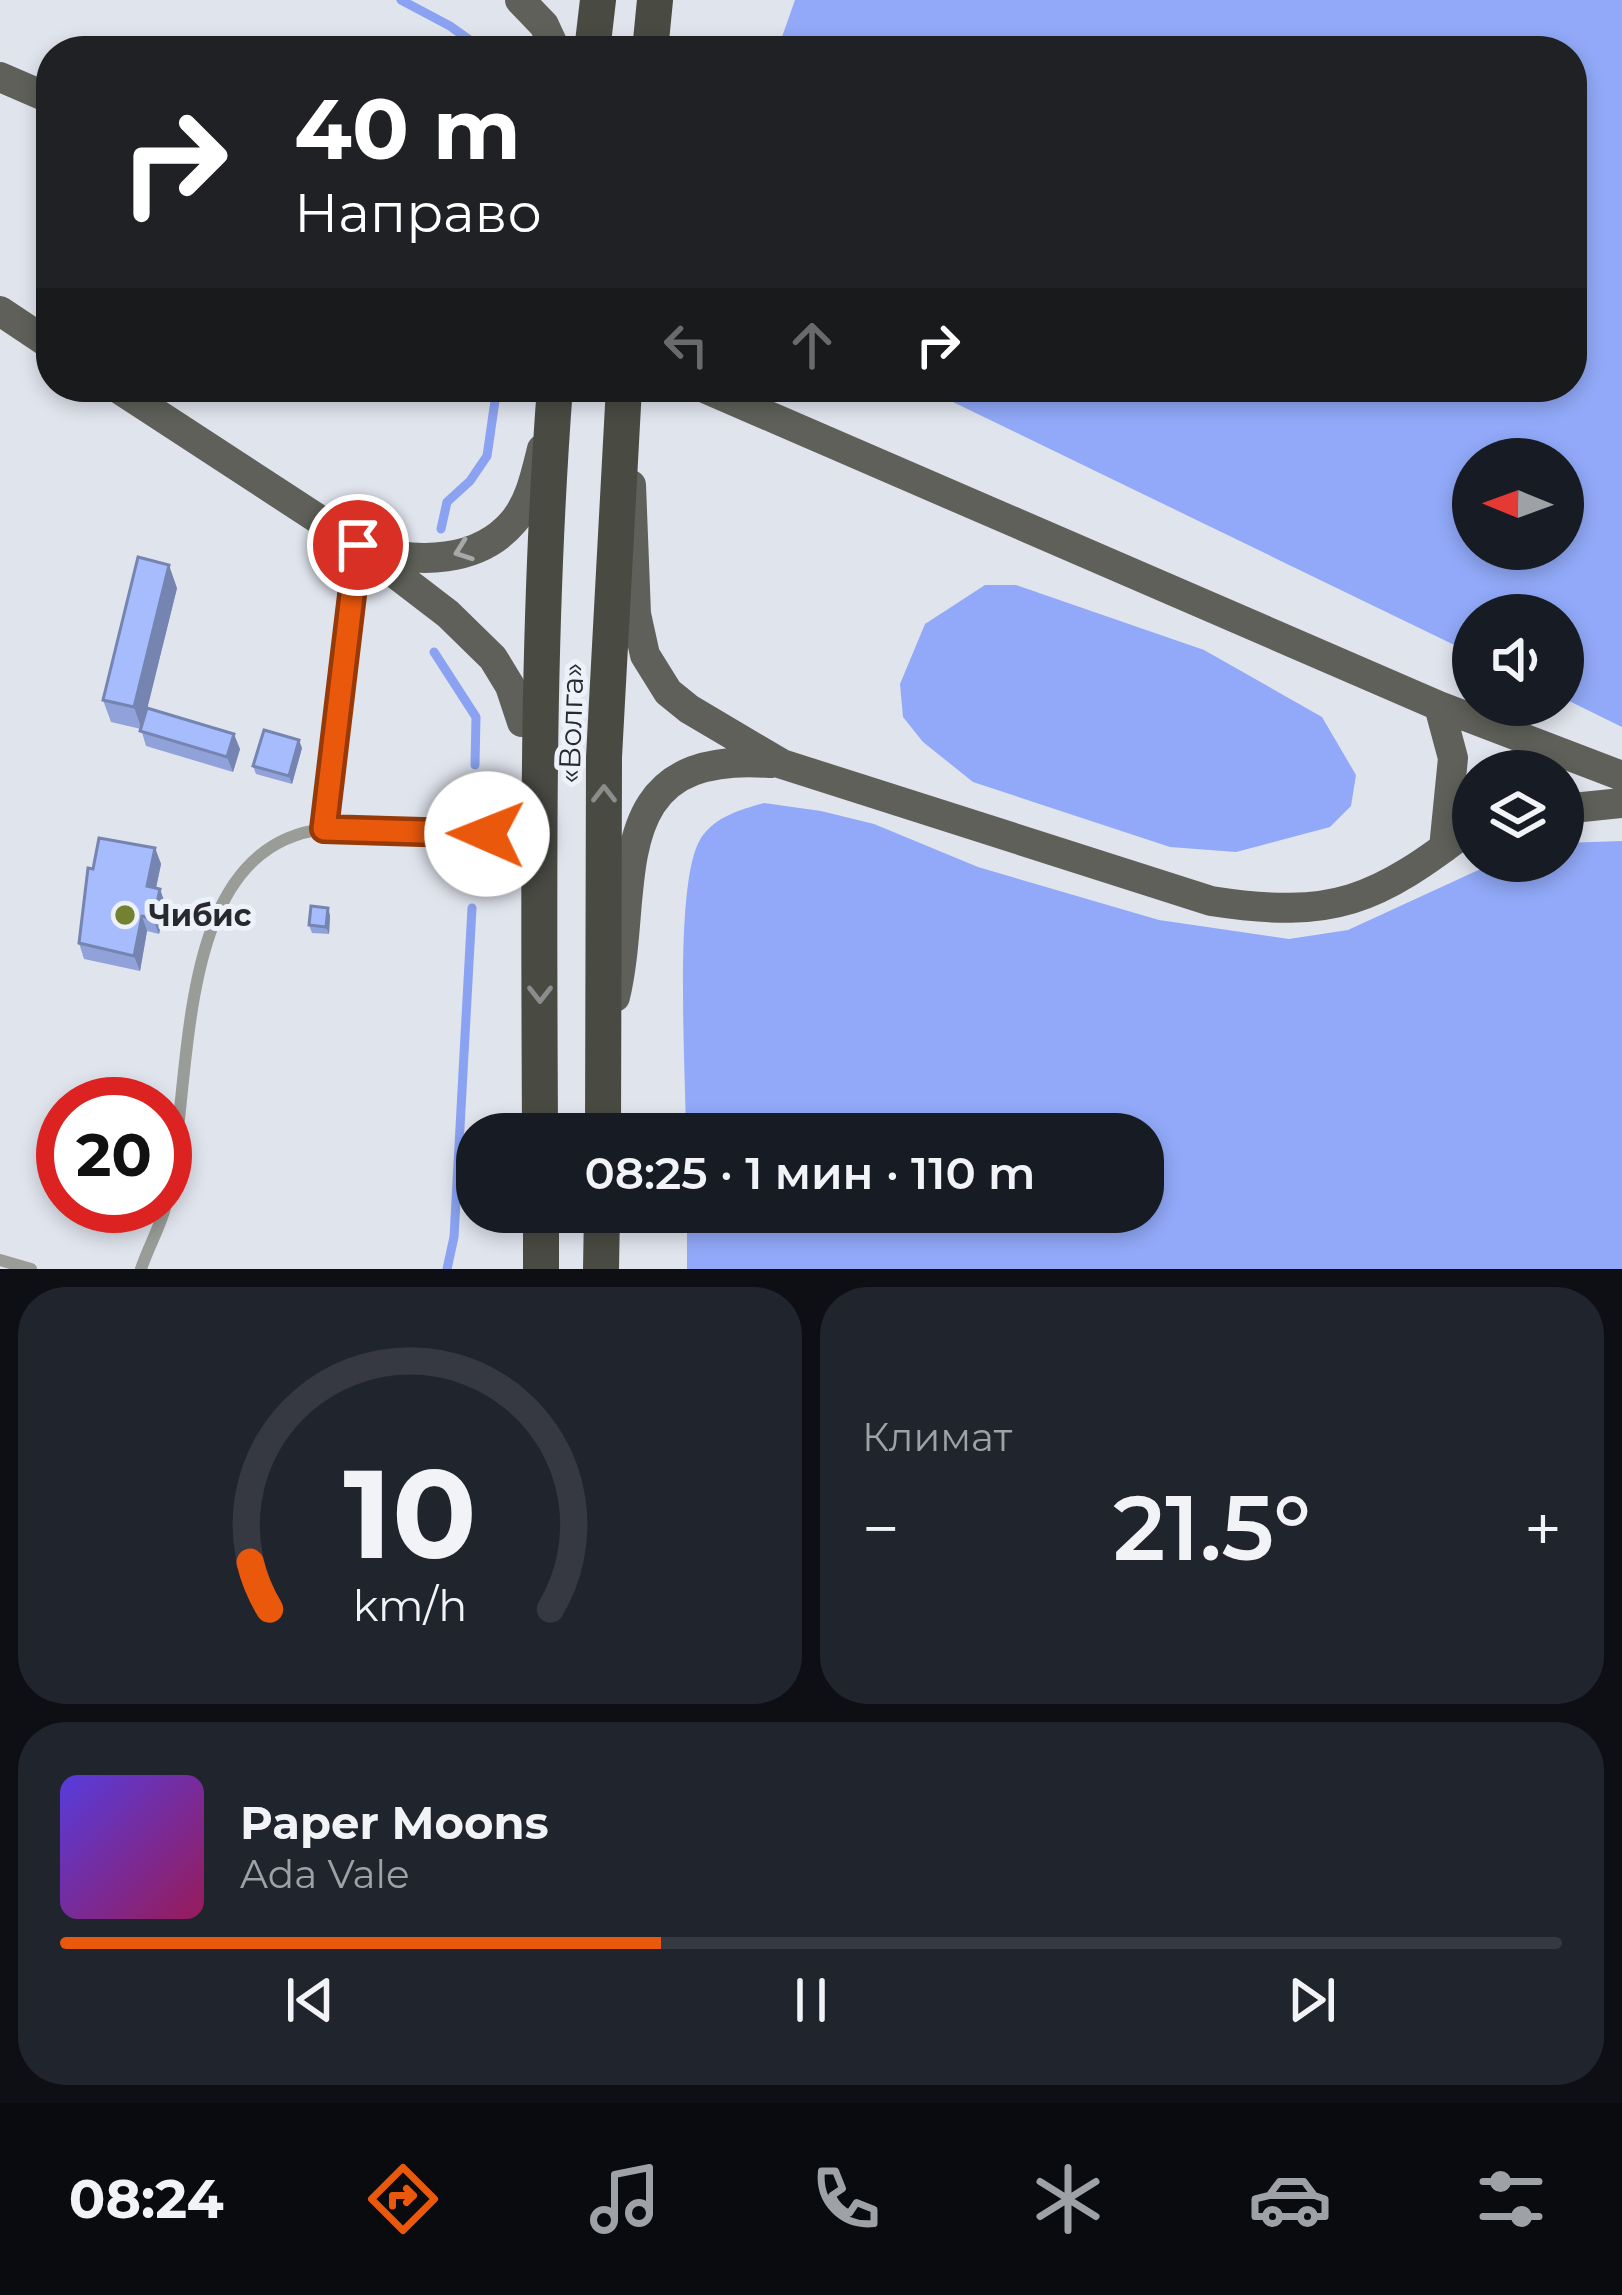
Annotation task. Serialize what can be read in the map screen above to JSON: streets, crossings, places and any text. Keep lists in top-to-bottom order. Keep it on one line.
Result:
{"streets":{"highway":["«Волга»"]},"places":["Чибис"],"north":"left","page":{"turn":["40 m","Направо"],"limit":"20","trip":"08:25 · 1 мин · 110 m","tile":"Климат","heat":["−","21.5°","+"],"song":["Paper Moons","Ada Vale"],"tabs":"08:24","gauge":["10","km/h"]}}
